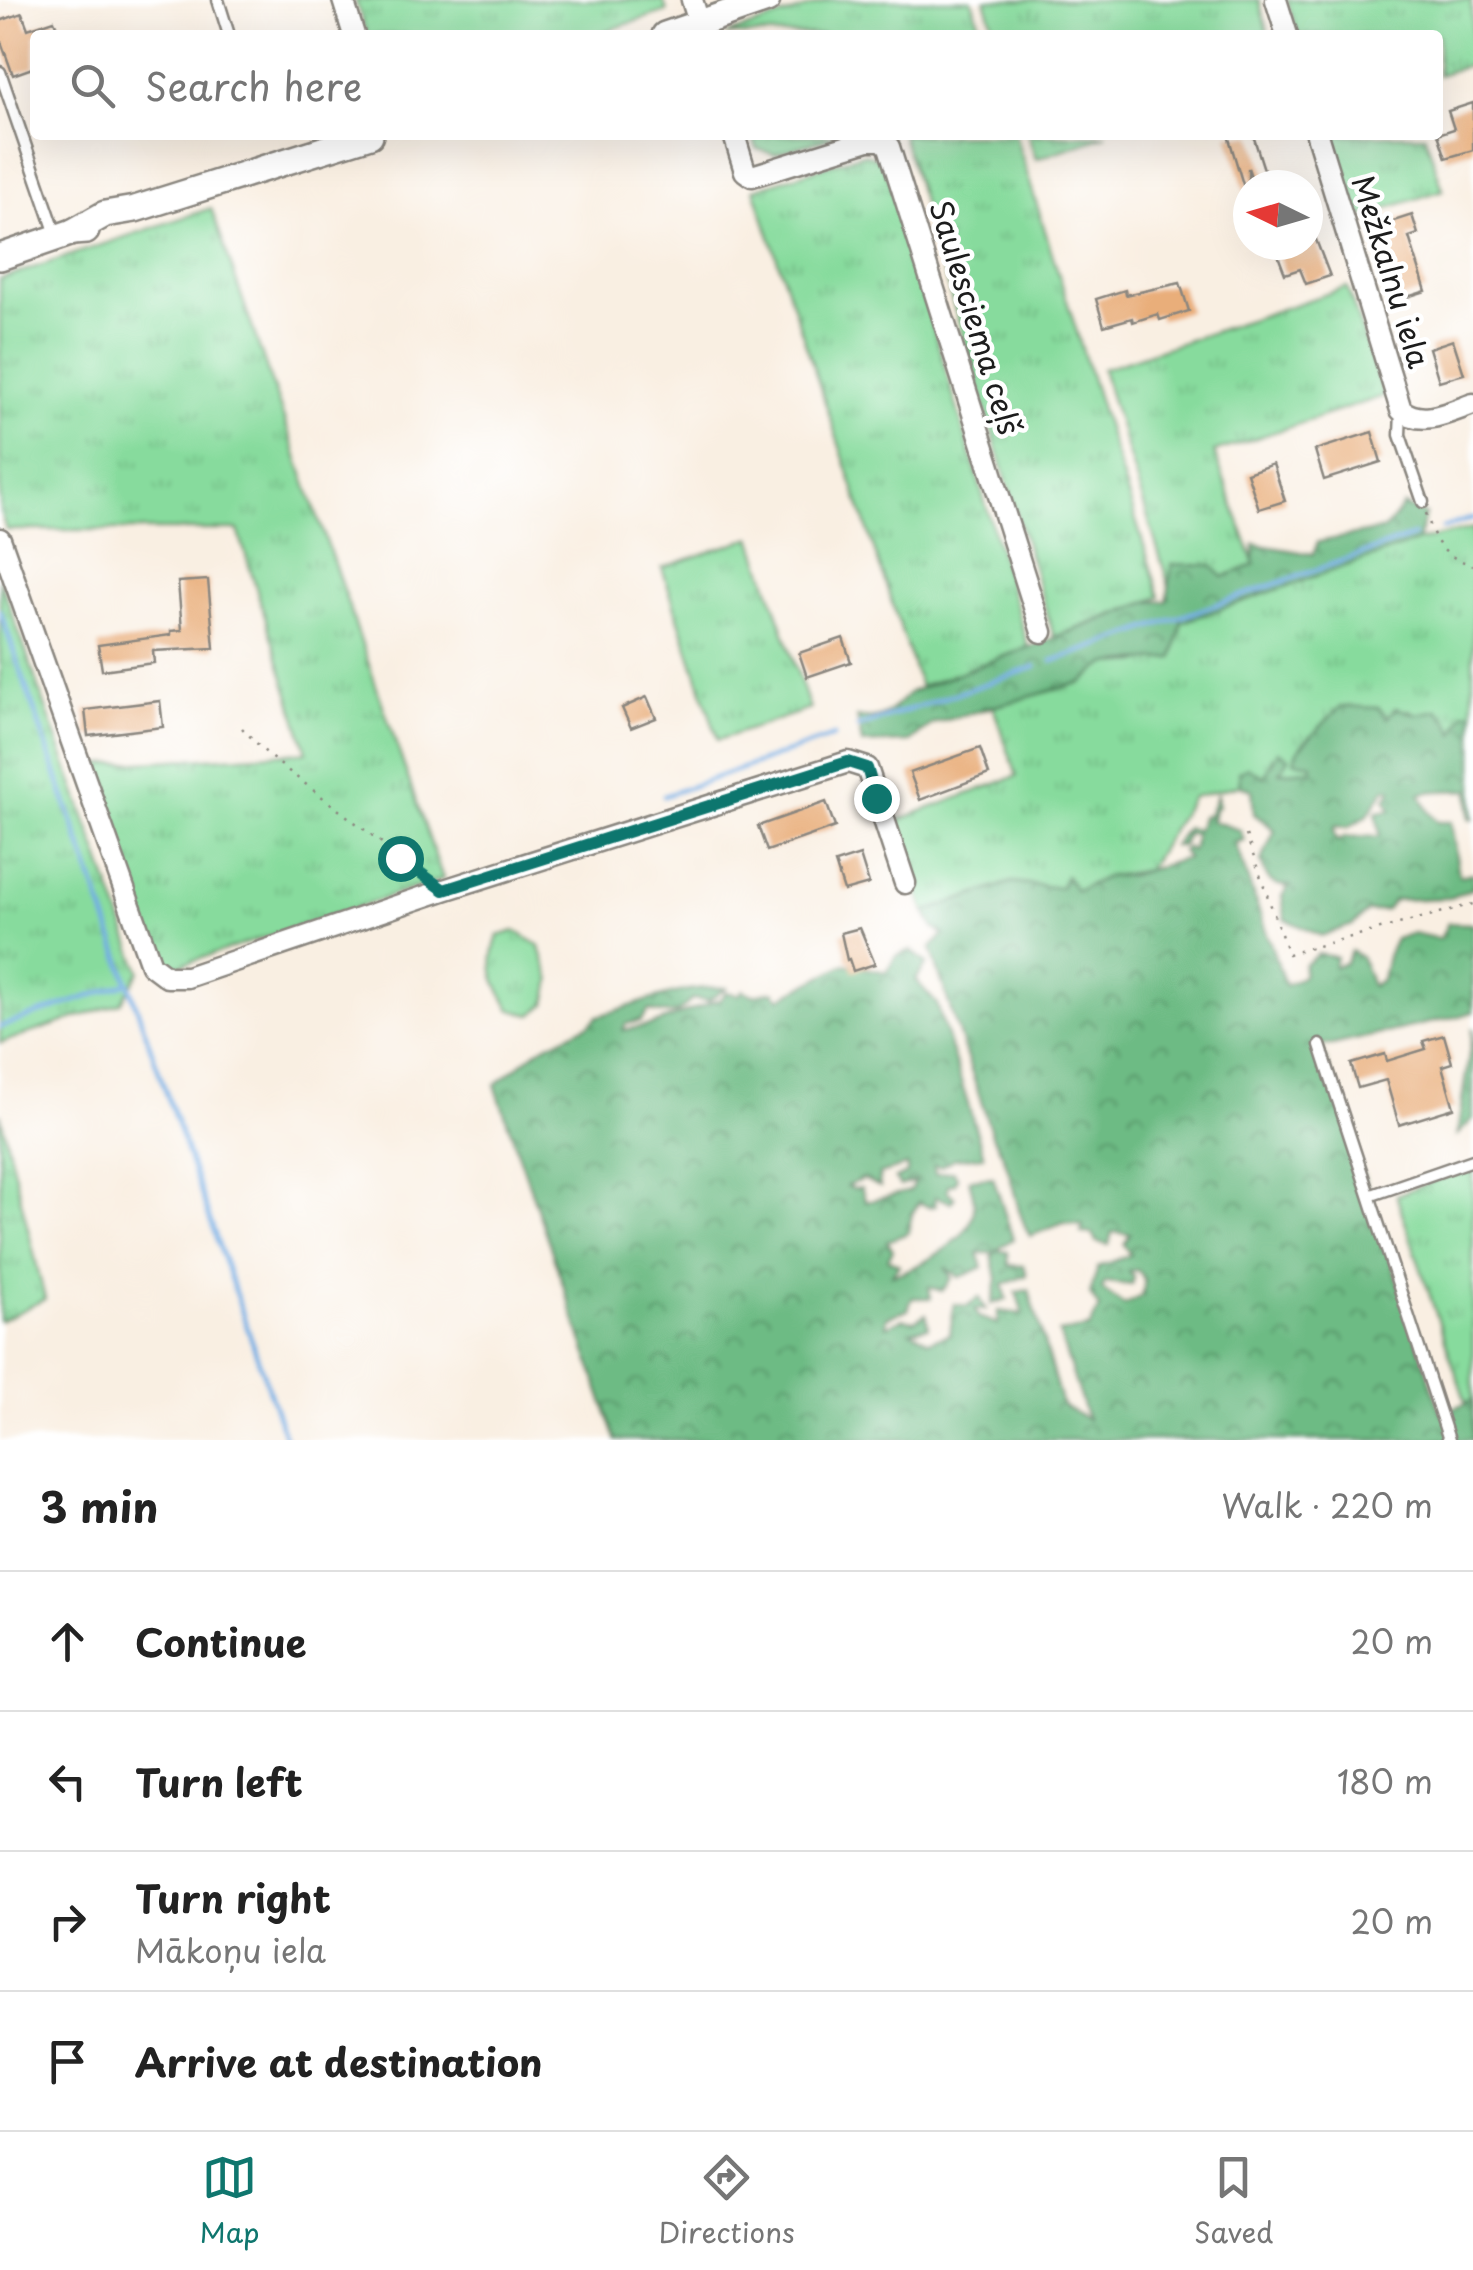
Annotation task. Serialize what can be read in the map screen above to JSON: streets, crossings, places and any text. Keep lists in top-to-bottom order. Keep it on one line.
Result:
{"streets":{"street":["Mežkalnu iela","Saulesciema ceļš"]},"north":"left","page":{"search":"Search here","heading":["3 min","Walk · 220 m"],"list":[["Continue","20 m"],["Turn left","180 m"],["Turn right","Mākoņu iela","20 m"],"Arrive at destination"],"nav":["Map","Directions","Saved"]}}
